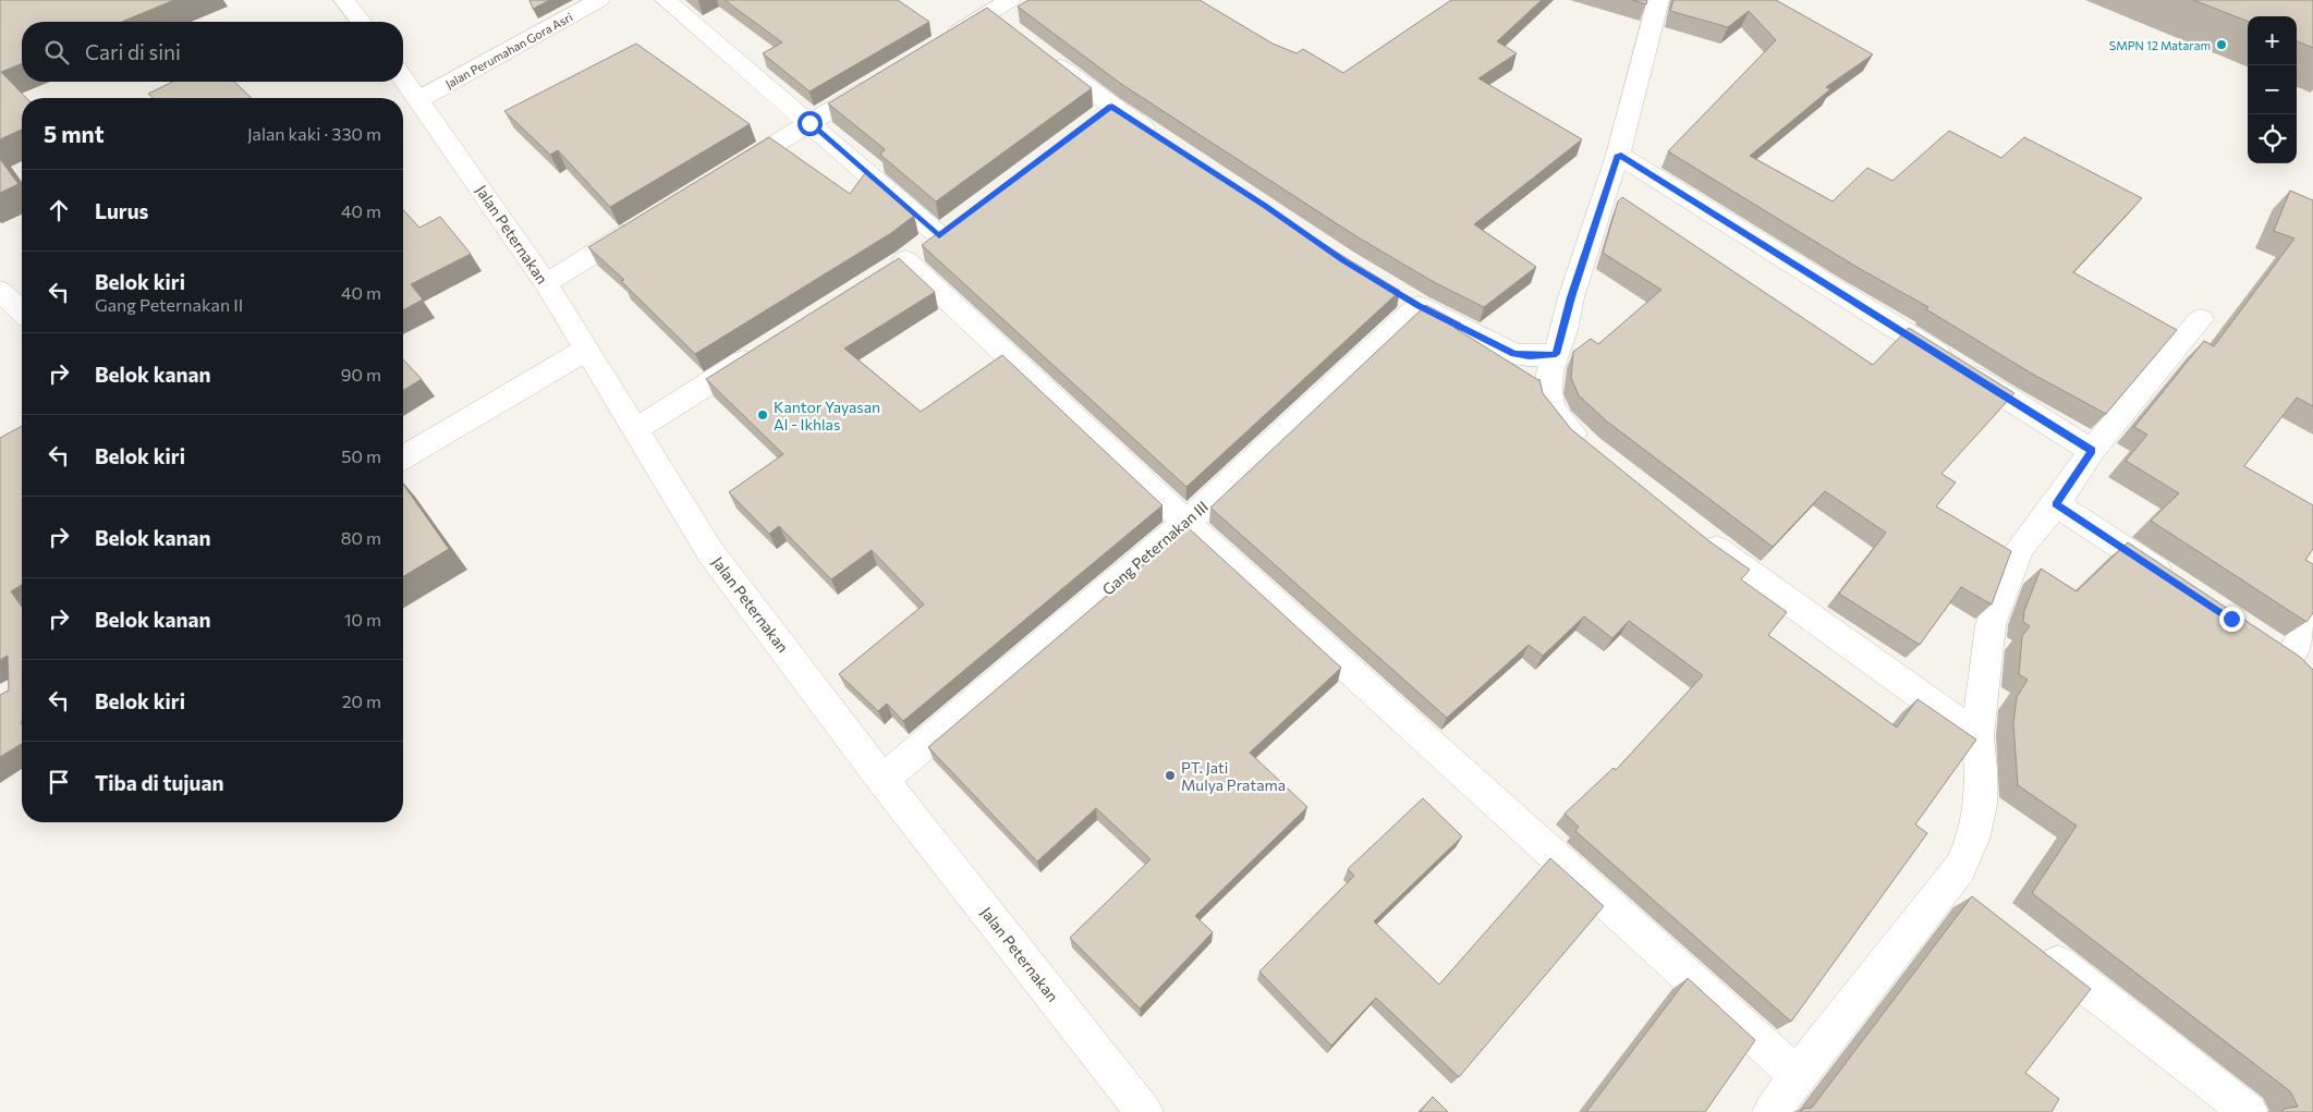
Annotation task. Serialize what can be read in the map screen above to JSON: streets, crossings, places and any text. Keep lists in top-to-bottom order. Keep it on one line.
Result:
{"streets":{"street":["Jalan Perumahan Gora Asri","Jalan Peternakan","Gang Peternakan III"]},"crossings":[["Jalan Perumahan Gora Asri","Jalan Peternakan"],["Jalan Peternakan","Gang Peternakan III"]],"places":["SMPN 12 Mataram","Kantor Yayasan Al - Ikhlas","PT. Jati Mulya Pratama"],"page":{"map_buttons":["+","−"],"search":"Cari di sini","heading":["5 mnt","Jalan kaki · 330 m"],"list":[["Lurus","40 m"],["Belok kiri","Gang Peternakan II","40 m"],["Belok kanan","90 m"],["Belok kiri","50 m"],["Belok kanan","80 m"],["Belok kanan","10 m"],["Belok kiri","20 m"],"Tiba di tujuan"]}}
